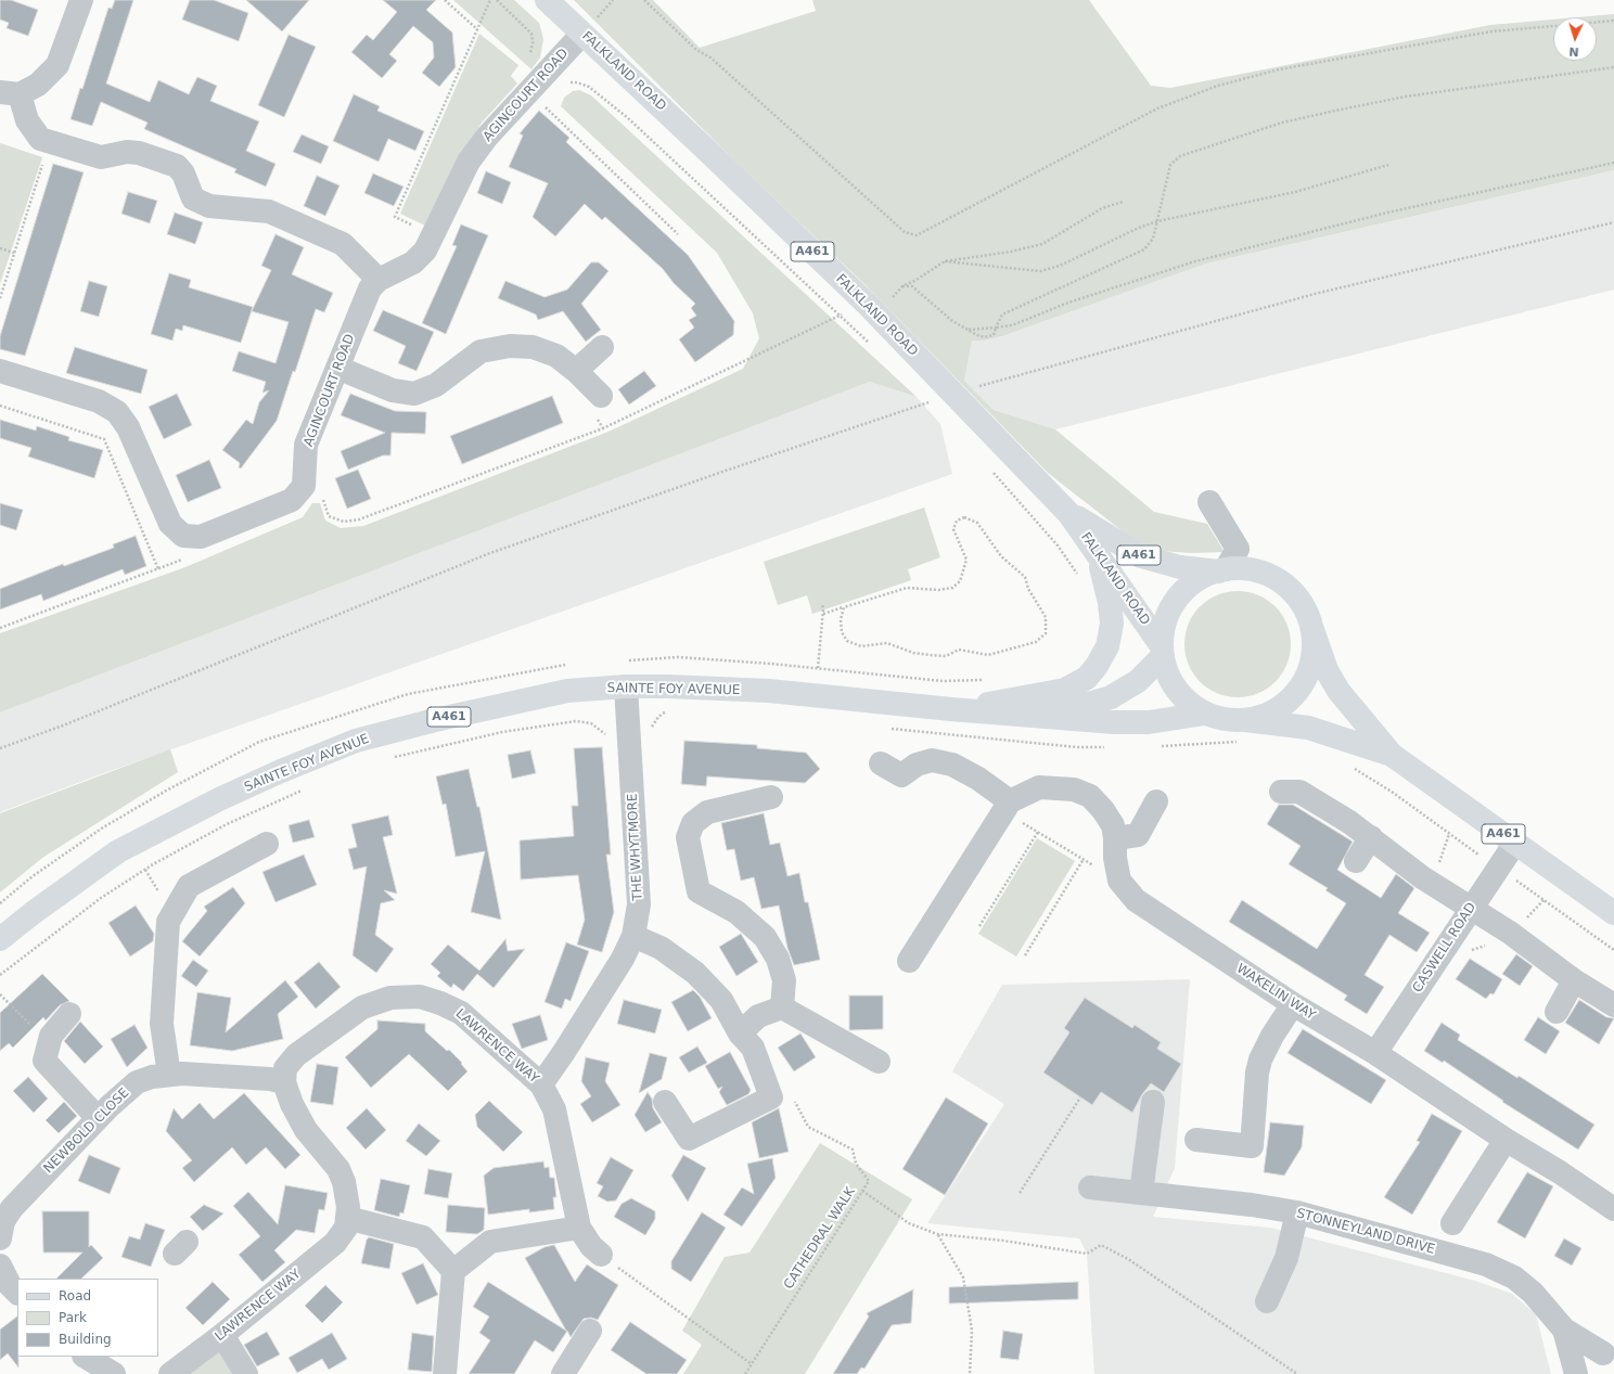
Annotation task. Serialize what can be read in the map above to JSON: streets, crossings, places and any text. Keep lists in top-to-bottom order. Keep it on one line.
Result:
{"streets":{"main road":["FALKLAND ROAD","A461","SAINTE FOY AVENUE"],"street":["AGINCOURT ROAD","THE WHYTMORE","CASWELL ROAD","WAKELIN WAY","LAWRENCE WAY","NEWBOLD CLOSE","STONNEYLAND DRIVE"],"path":["CATHEDRAL WALK"]},"crossings":[["FALKLAND ROAD","AGINCOURT ROAD"],["FALKLAND ROAD","A461"],["FALKLAND ROAD","SAINTE FOY AVENUE"],["A461","SAINTE FOY AVENUE"],["A461","CASWELL ROAD"],["SAINTE FOY AVENUE","THE WHYTMORE"],["THE WHYTMORE","LAWRENCE WAY"],["CASWELL ROAD","WAKELIN WAY"],["LAWRENCE WAY","NEWBOLD CLOSE"]],"legend":["Road","Park","Building"],"north":"bottom"}
